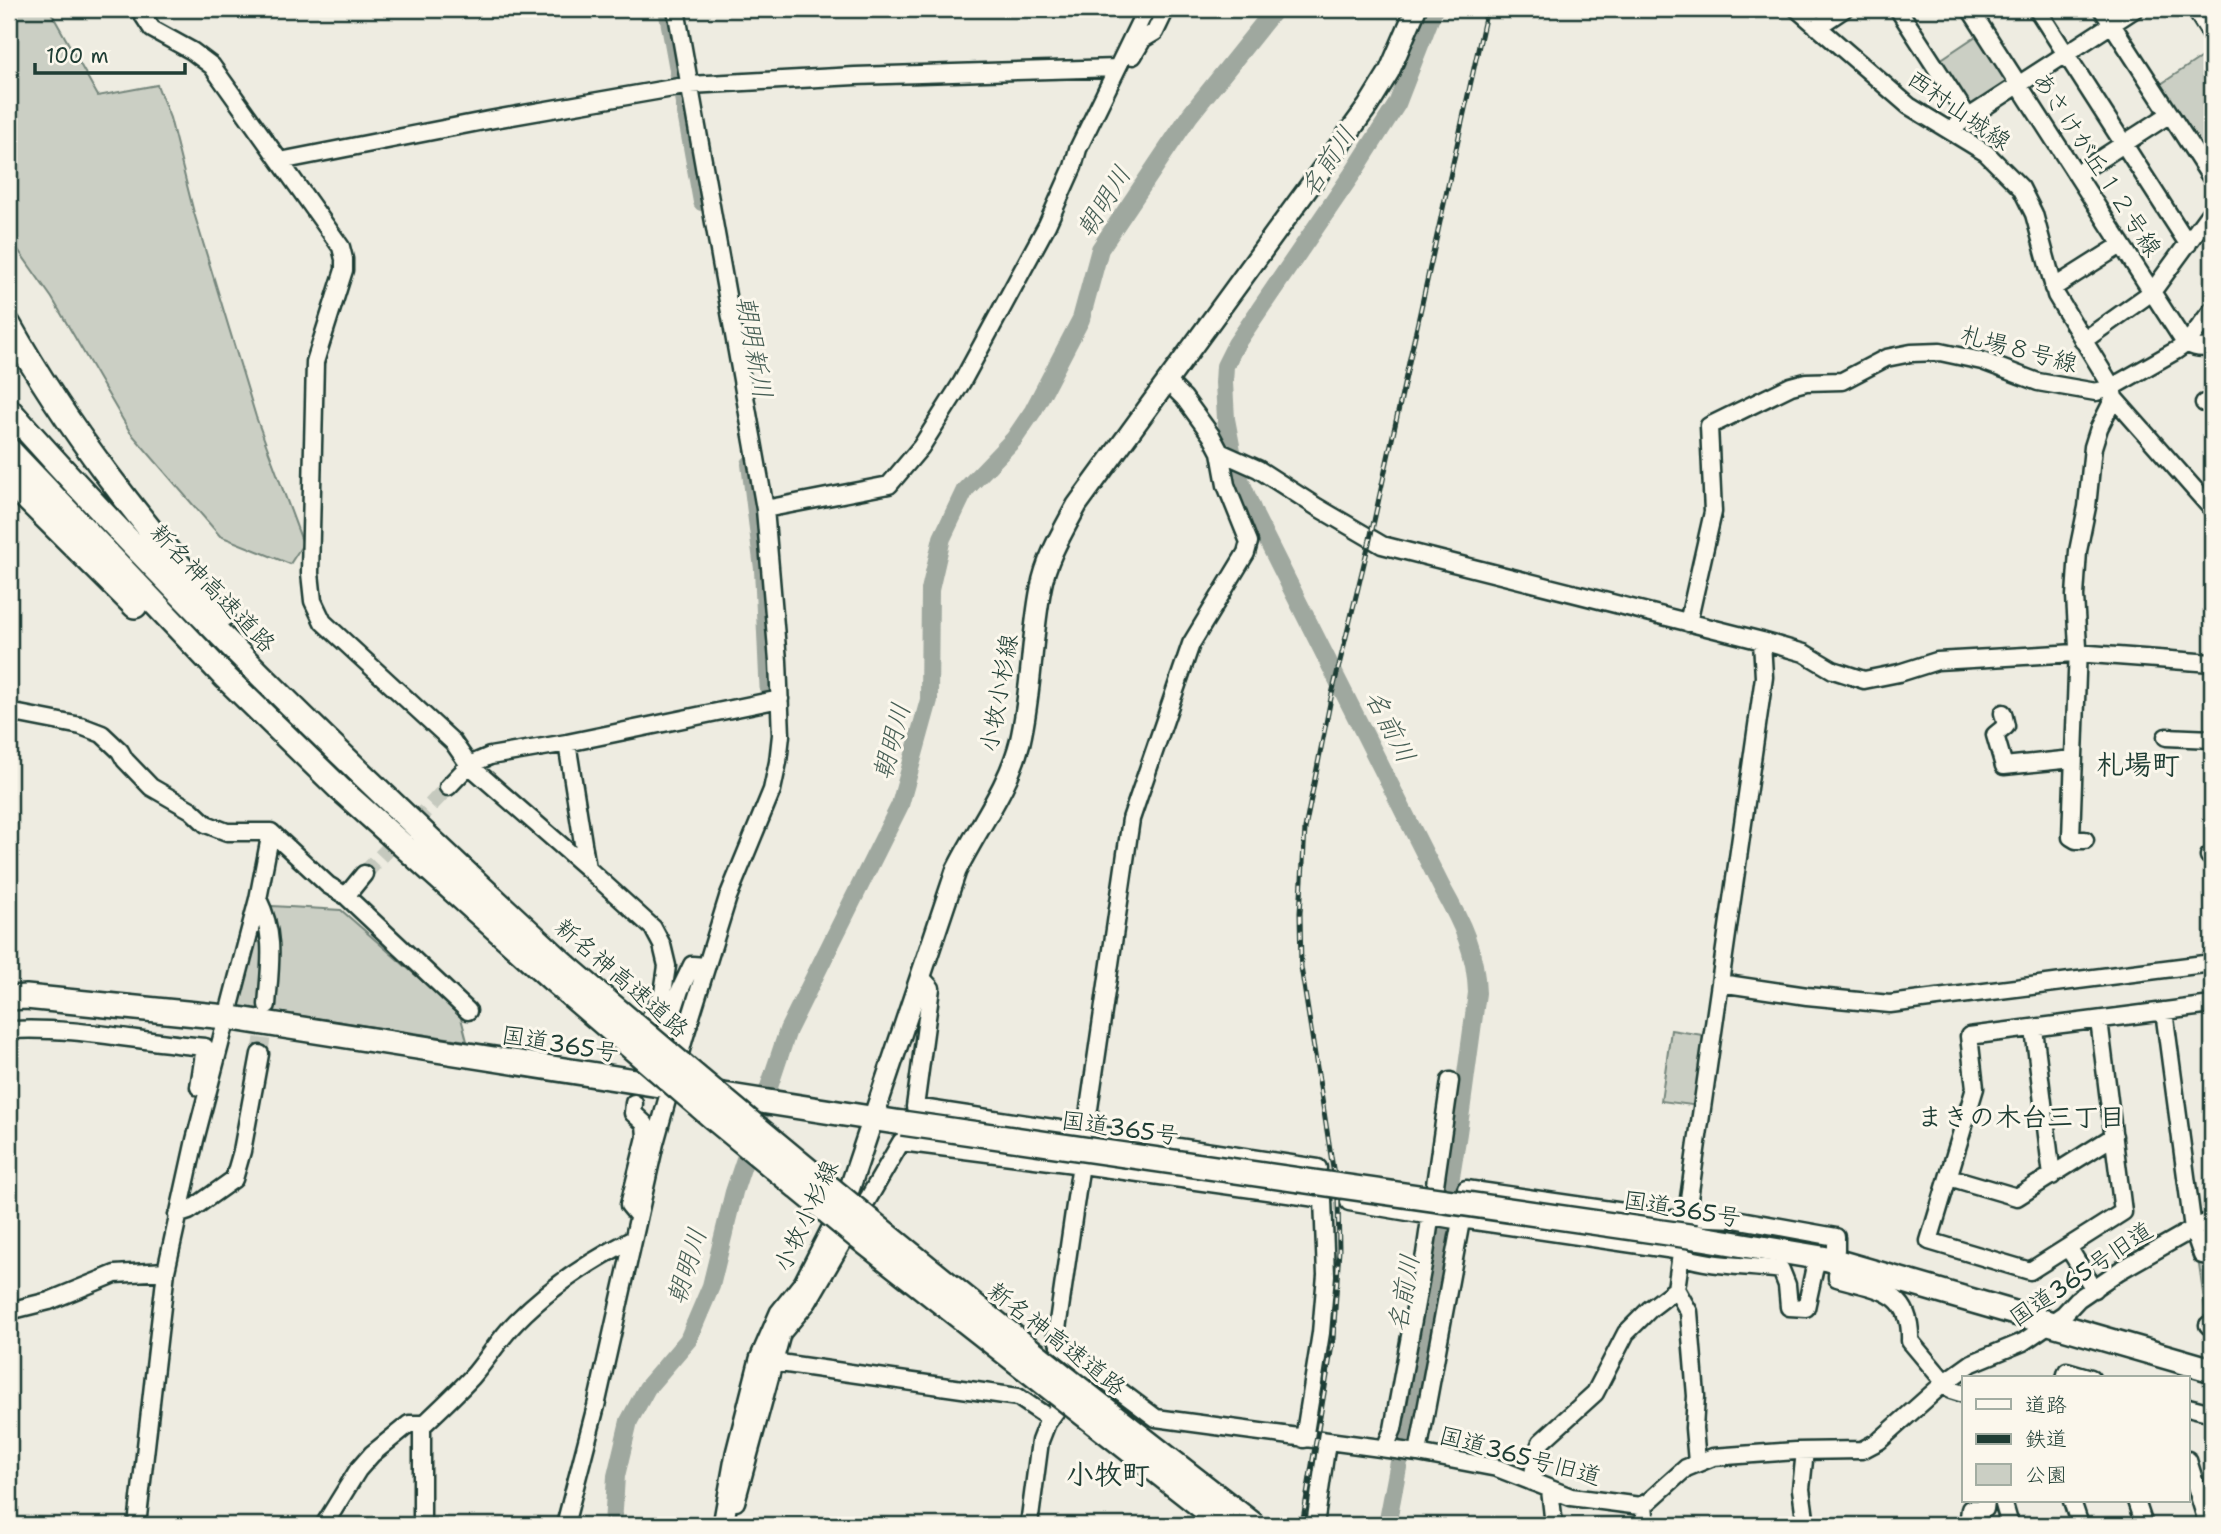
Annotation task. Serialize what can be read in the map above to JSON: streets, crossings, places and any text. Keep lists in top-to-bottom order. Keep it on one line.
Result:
{"streets":{"highway":["新名神高速道路","国道365号"],"main road":["小牧小杉線"],"street":["西村山城線","あさけが丘１２号線","札場８号線","国道365号旧道"]},"crossings":[["西村山城線","札場８号線"],["小牧小杉線","国道365号"],["国道365号","国道365号旧道"]],"districts":["札場町","まきの木台三丁目","小牧町"],"water":["名前川","朝明川","朝明新川"],"legend":["道路","鉄道","公園"],"scale_bar":"100 m"}
